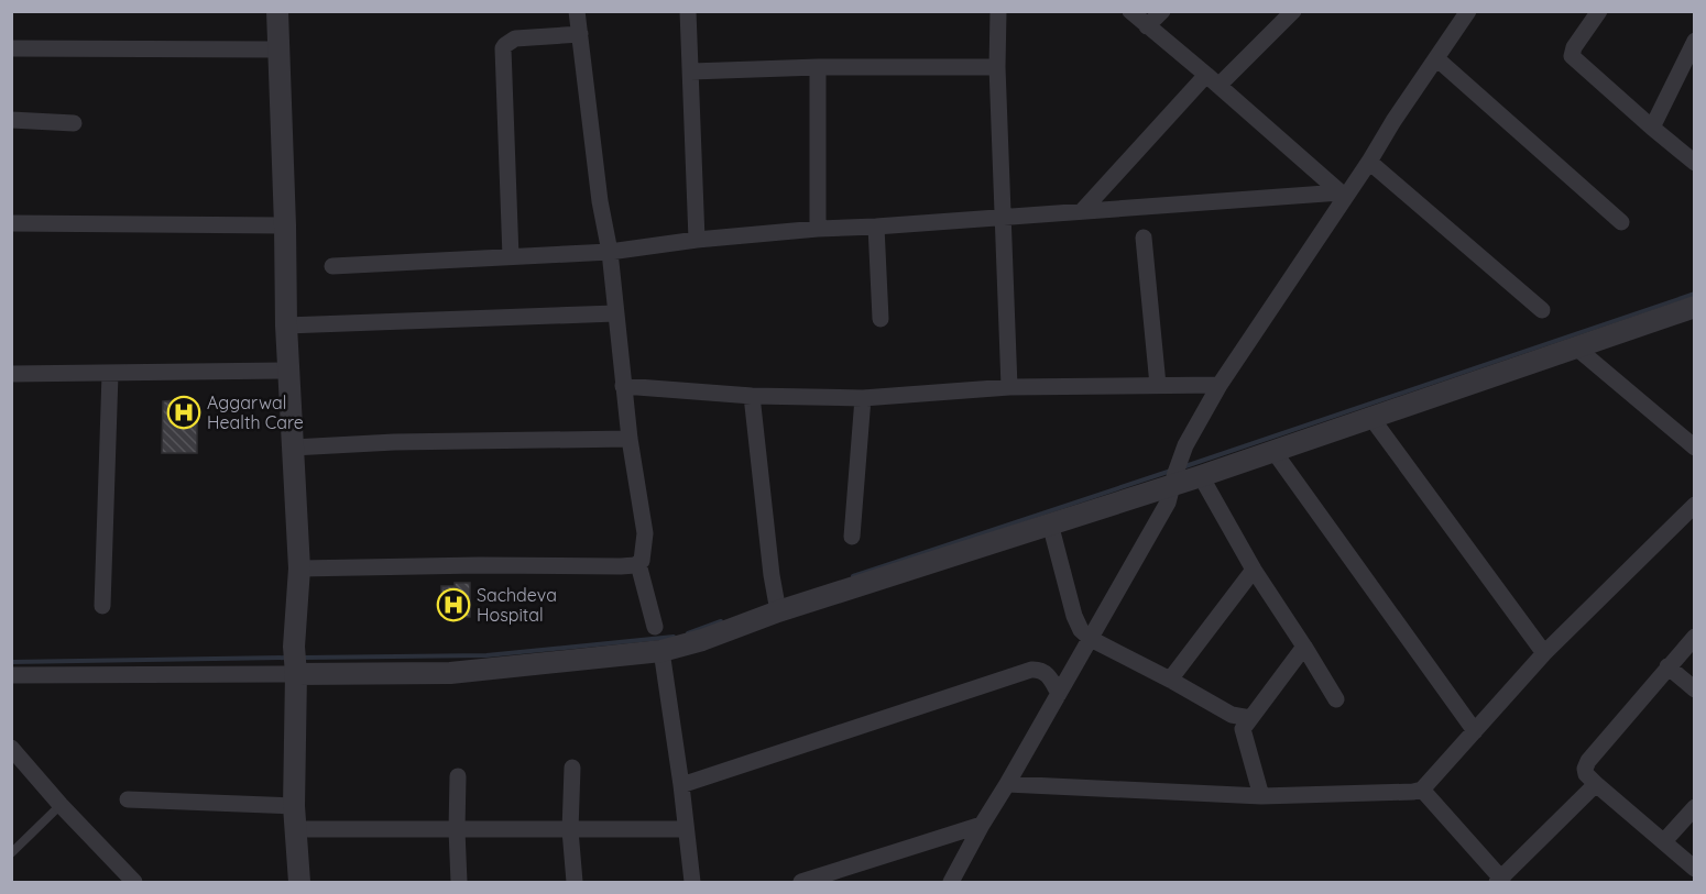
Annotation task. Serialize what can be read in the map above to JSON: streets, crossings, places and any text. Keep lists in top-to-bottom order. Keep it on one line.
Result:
{"places":{"hospital":["Aggarwal Health Care","Sachdeva Hospital"]}}
